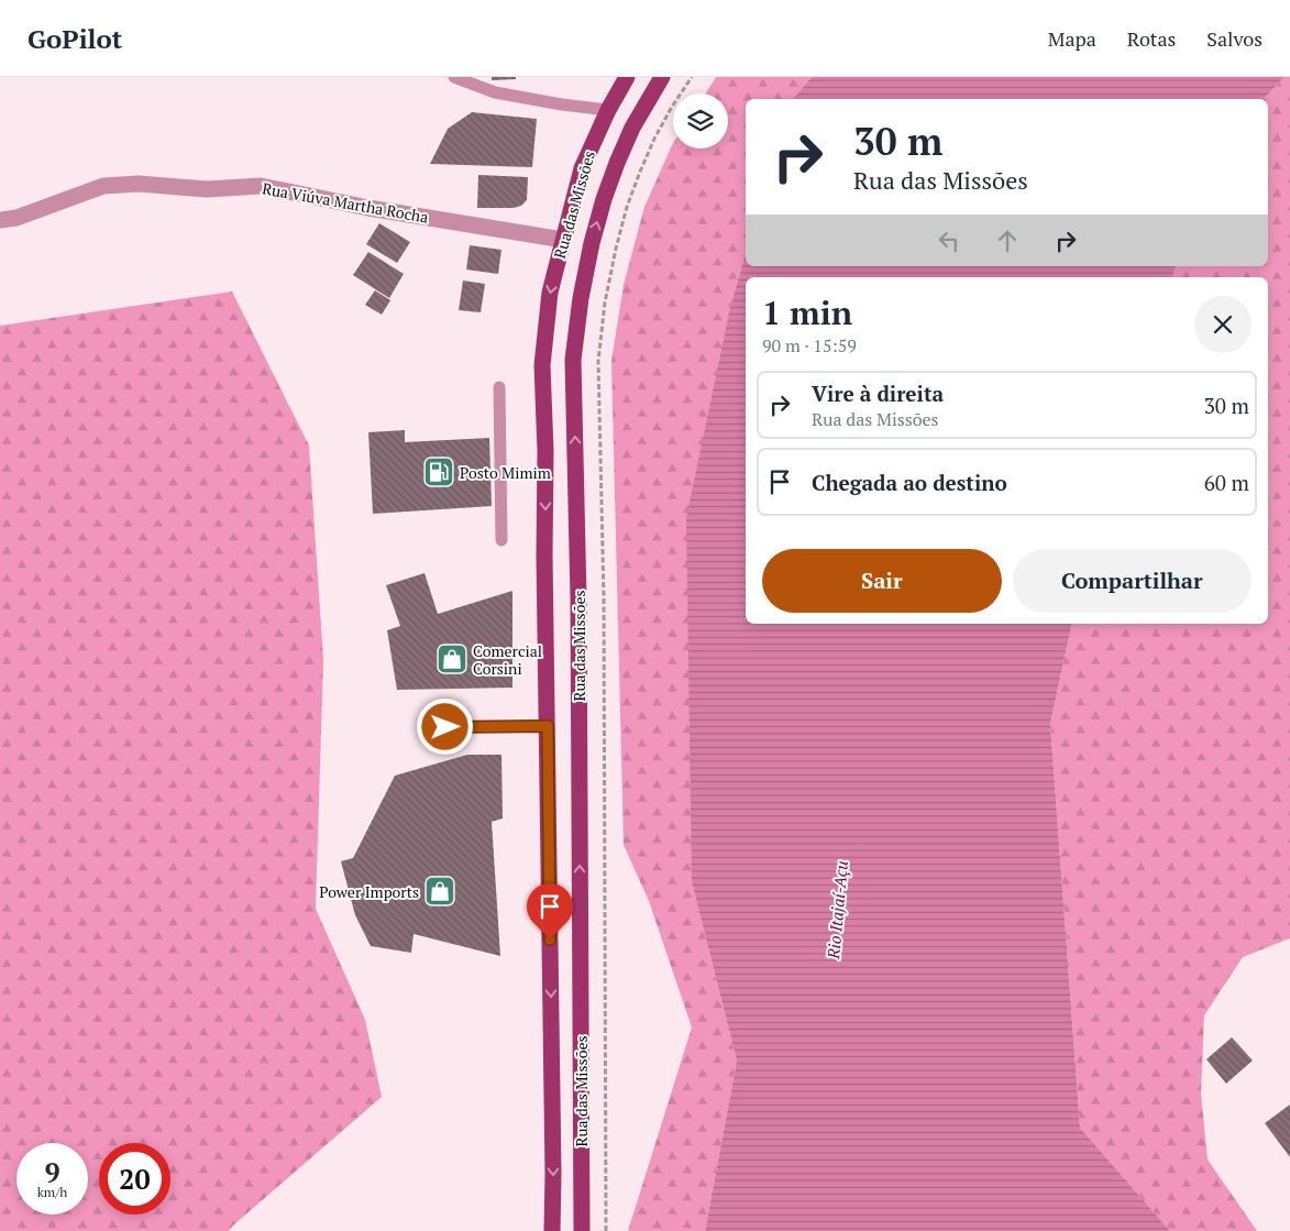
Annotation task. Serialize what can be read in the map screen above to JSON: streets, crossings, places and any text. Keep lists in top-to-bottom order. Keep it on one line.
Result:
{"streets":{"main road":["Rua das Missões"],"street":["Rua Viúva Martha Rocha"]},"crossings":[["Rua Viúva Martha Rocha","Rua das Missões"]],"water":["Rio Itajaí-Açu"],"places":{"fuel station":["Posto Mimim"],"shop":["Comercial Corsini","Power Imports"]},"page":{"header":"GoPilot","nav":["Mapa","Rotas","Salvos"],"turn":["30 m","Rua das Missões"],"heading":["1 min","90 m · 15:59"],"list":[{"name":"Vire à direita","note":"Rua das Missões","value":"30 m"},{"name":"Chegada ao destino","value":"60 m"}],"buttons":["Sair","Compartilhar"],"speed":"9 km/h","limit":"20"}}
